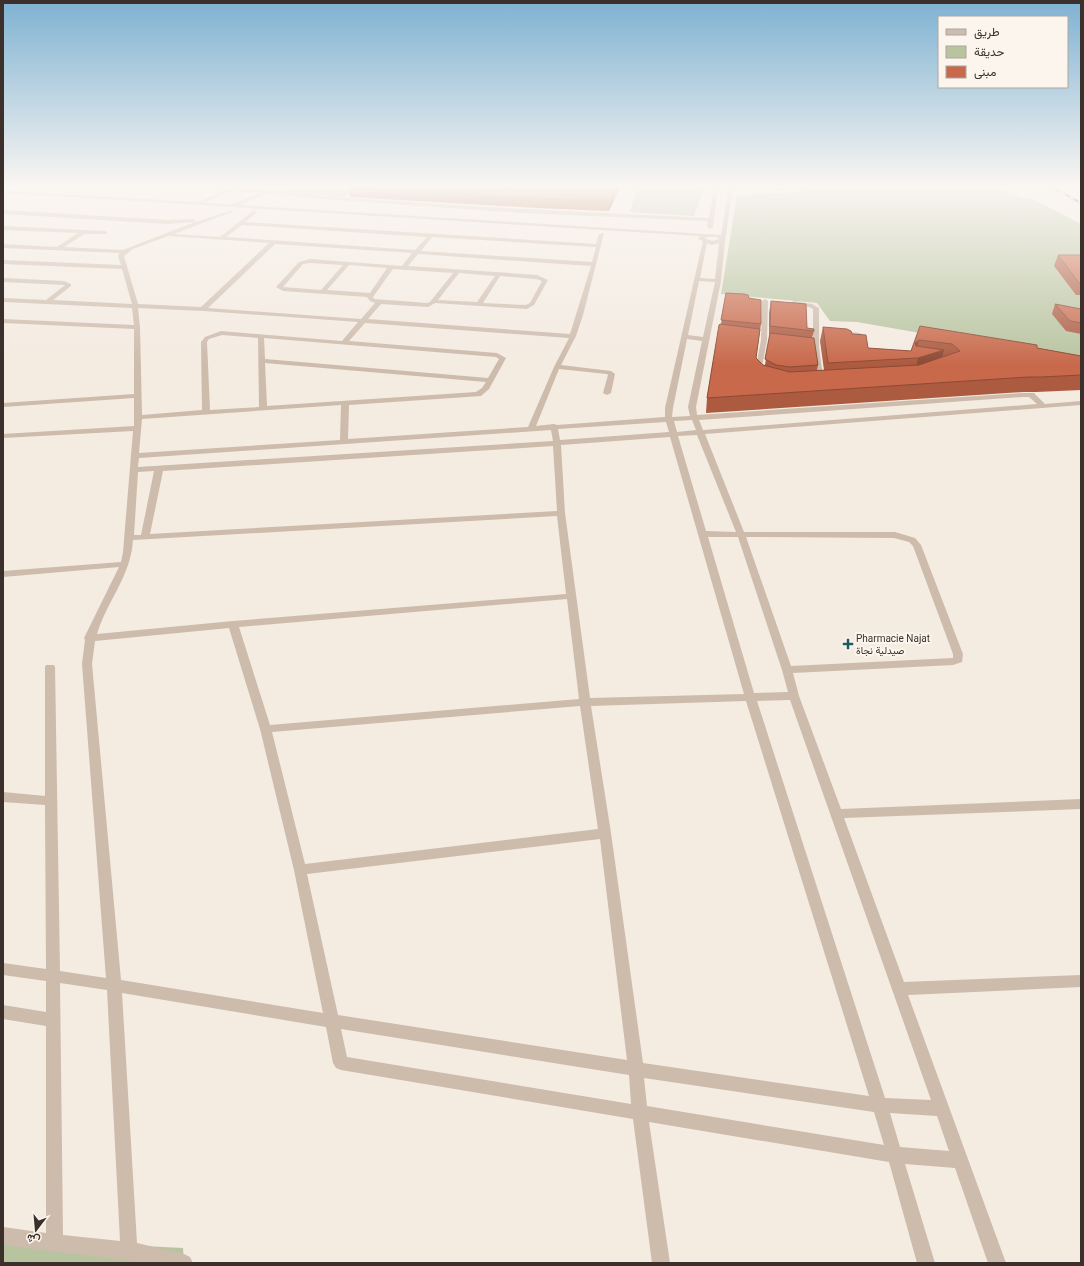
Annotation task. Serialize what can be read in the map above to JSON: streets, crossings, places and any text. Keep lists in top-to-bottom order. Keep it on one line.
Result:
{"places":{"health":["Pharmacie Najat صيدلية نجاة"]},"legend":["طريق","حديقة","مبنى"],"north":"bottom"}
